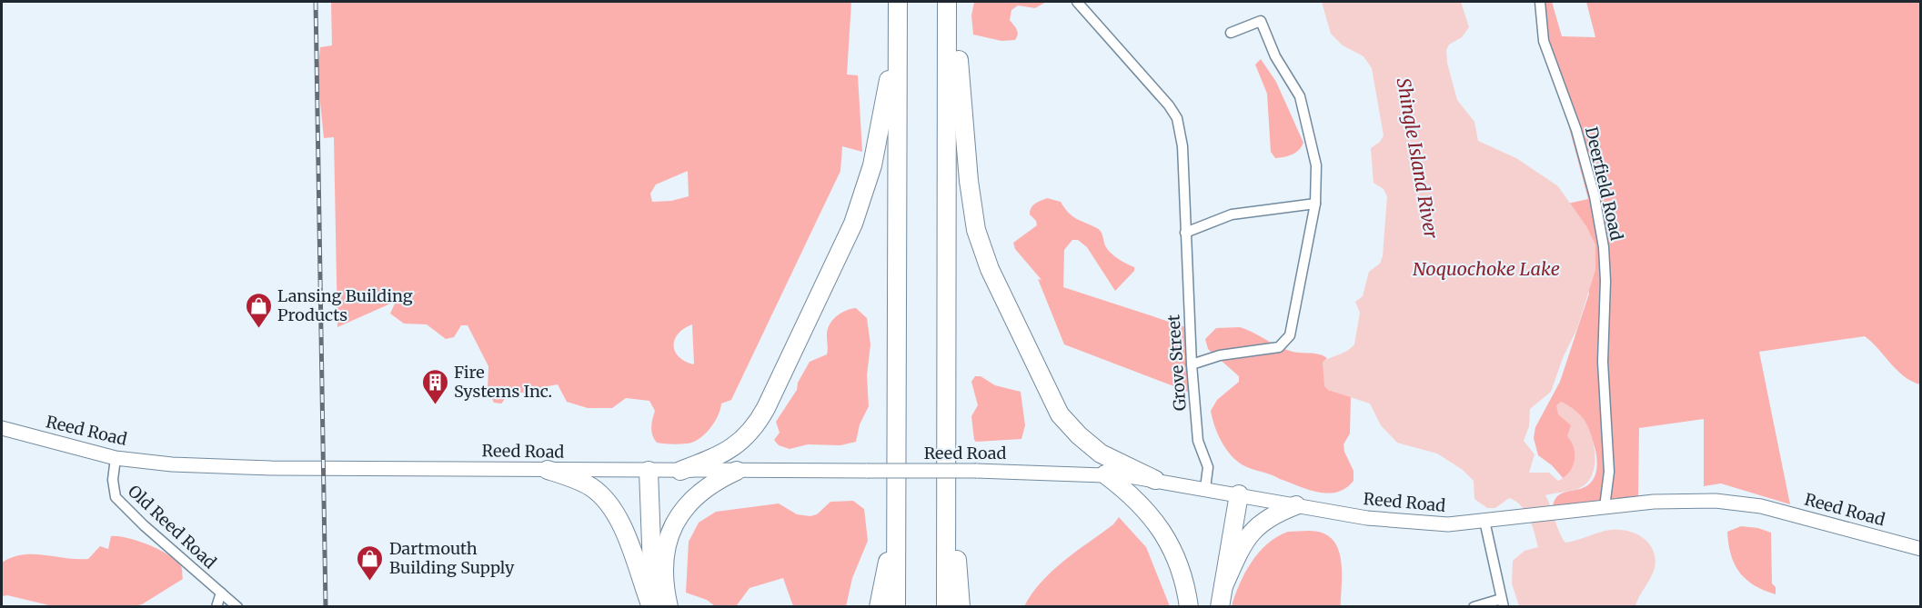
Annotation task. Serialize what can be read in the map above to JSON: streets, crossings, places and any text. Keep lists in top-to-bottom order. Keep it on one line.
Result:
{"streets":{"street":["Deerfield Road","Grove Street","Reed Road","Old Reed Road"]},"crossings":[["Deerfield Road","Reed Road"],["Grove Street","Reed Road"],["Reed Road","Old Reed Road"]],"water":["Shingle Island River","Noquochoke Lake"],"places":{"shop":["Lansing Building Products","Dartmouth Building Supply"],"building":["Fire Systems Inc."]}}
